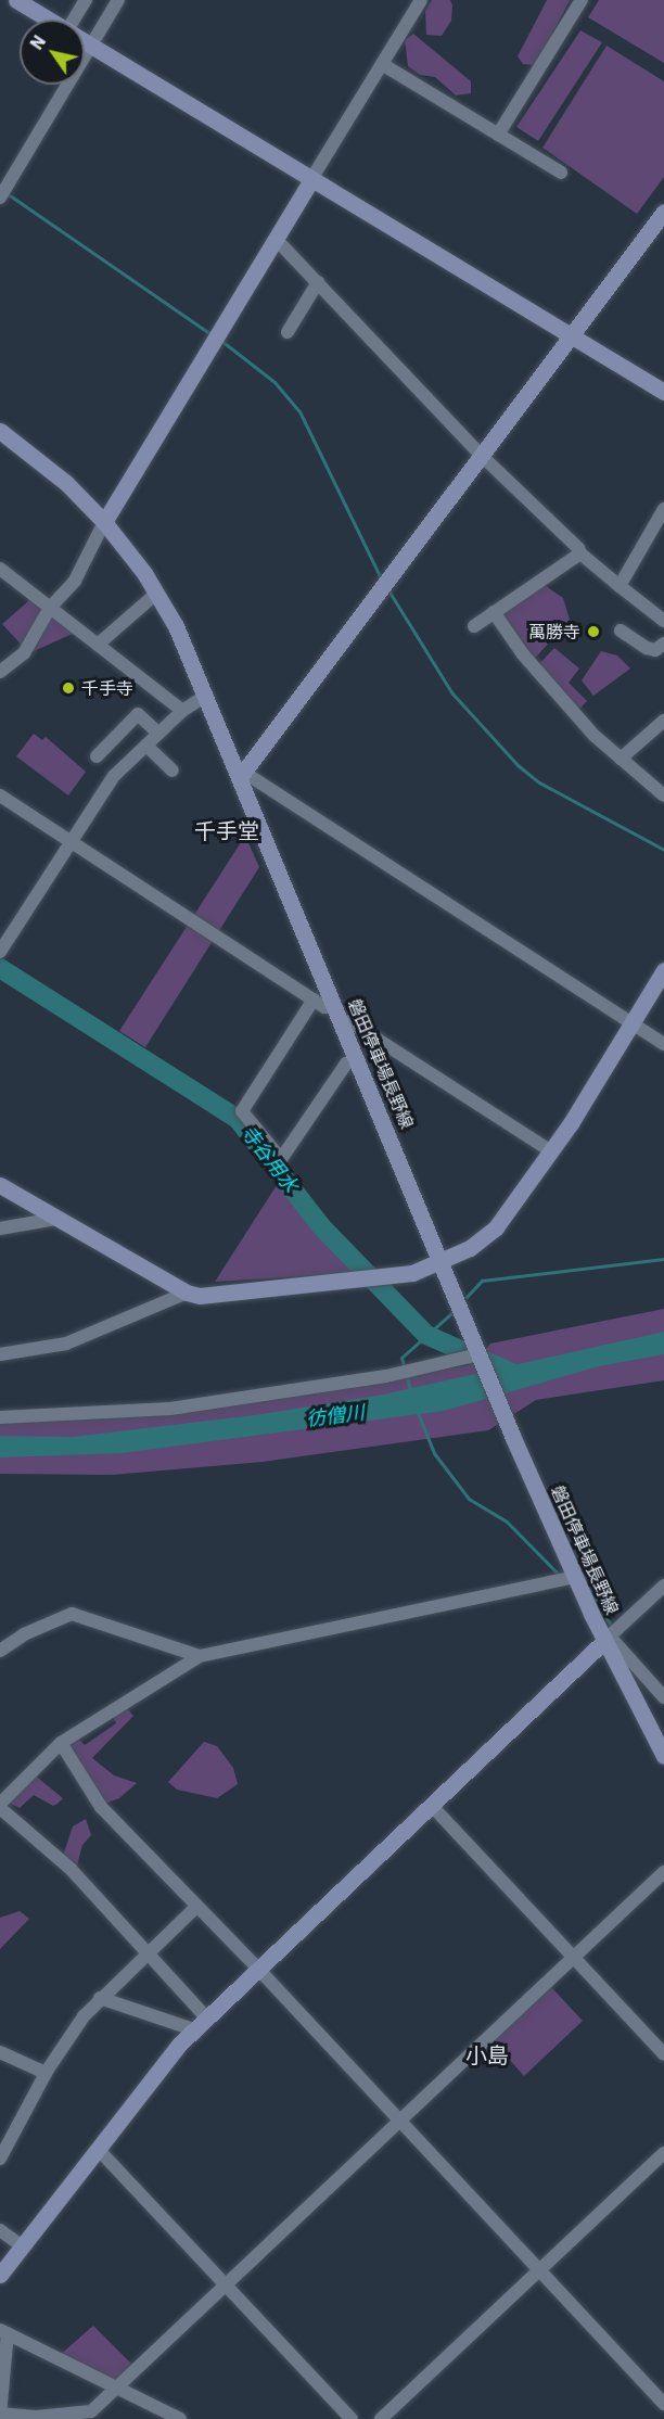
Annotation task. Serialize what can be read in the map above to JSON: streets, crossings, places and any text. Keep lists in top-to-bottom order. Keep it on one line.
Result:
{"streets":{"street":["磐田停車場長野線"]},"districts":["千手堂","小島"],"water":["寺谷用水","彷僧川"],"places":["萬勝寺","千手寺"],"north":"top left"}
